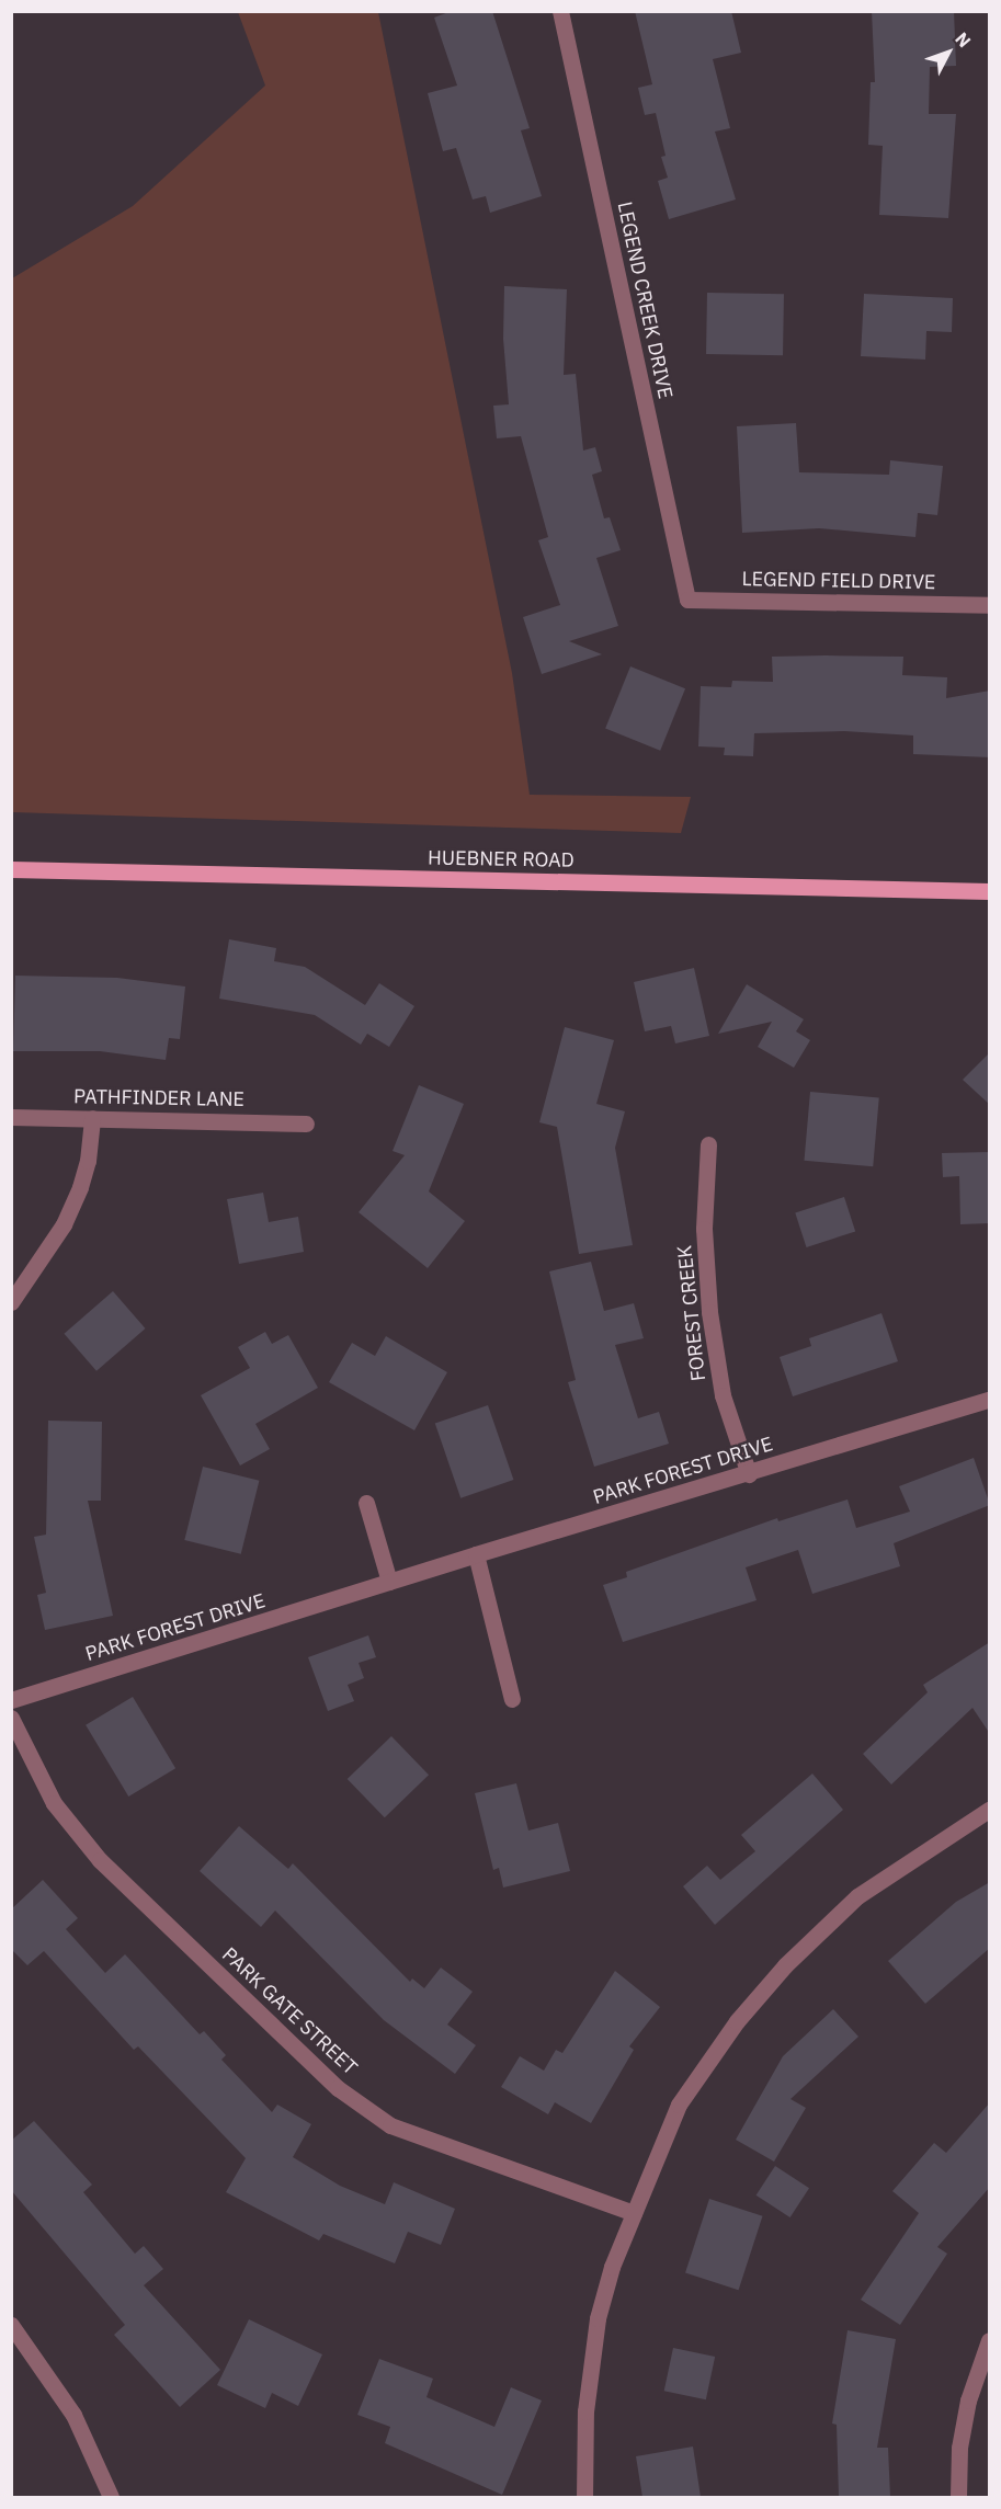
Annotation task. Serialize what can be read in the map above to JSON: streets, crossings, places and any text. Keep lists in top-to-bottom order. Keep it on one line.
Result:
{"streets":{"main road":["HUEBNER ROAD"],"street":["LEGEND CREEK DRIVE","LEGEND FIELD DRIVE","PATHFINDER LANE","FOREST CREEK","PARK FOREST DRIVE","PARK GATE STREET"]},"crossings":[["LEGEND CREEK DRIVE","LEGEND FIELD DRIVE"],["FOREST CREEK","PARK FOREST DRIVE"]],"north":"top right"}
